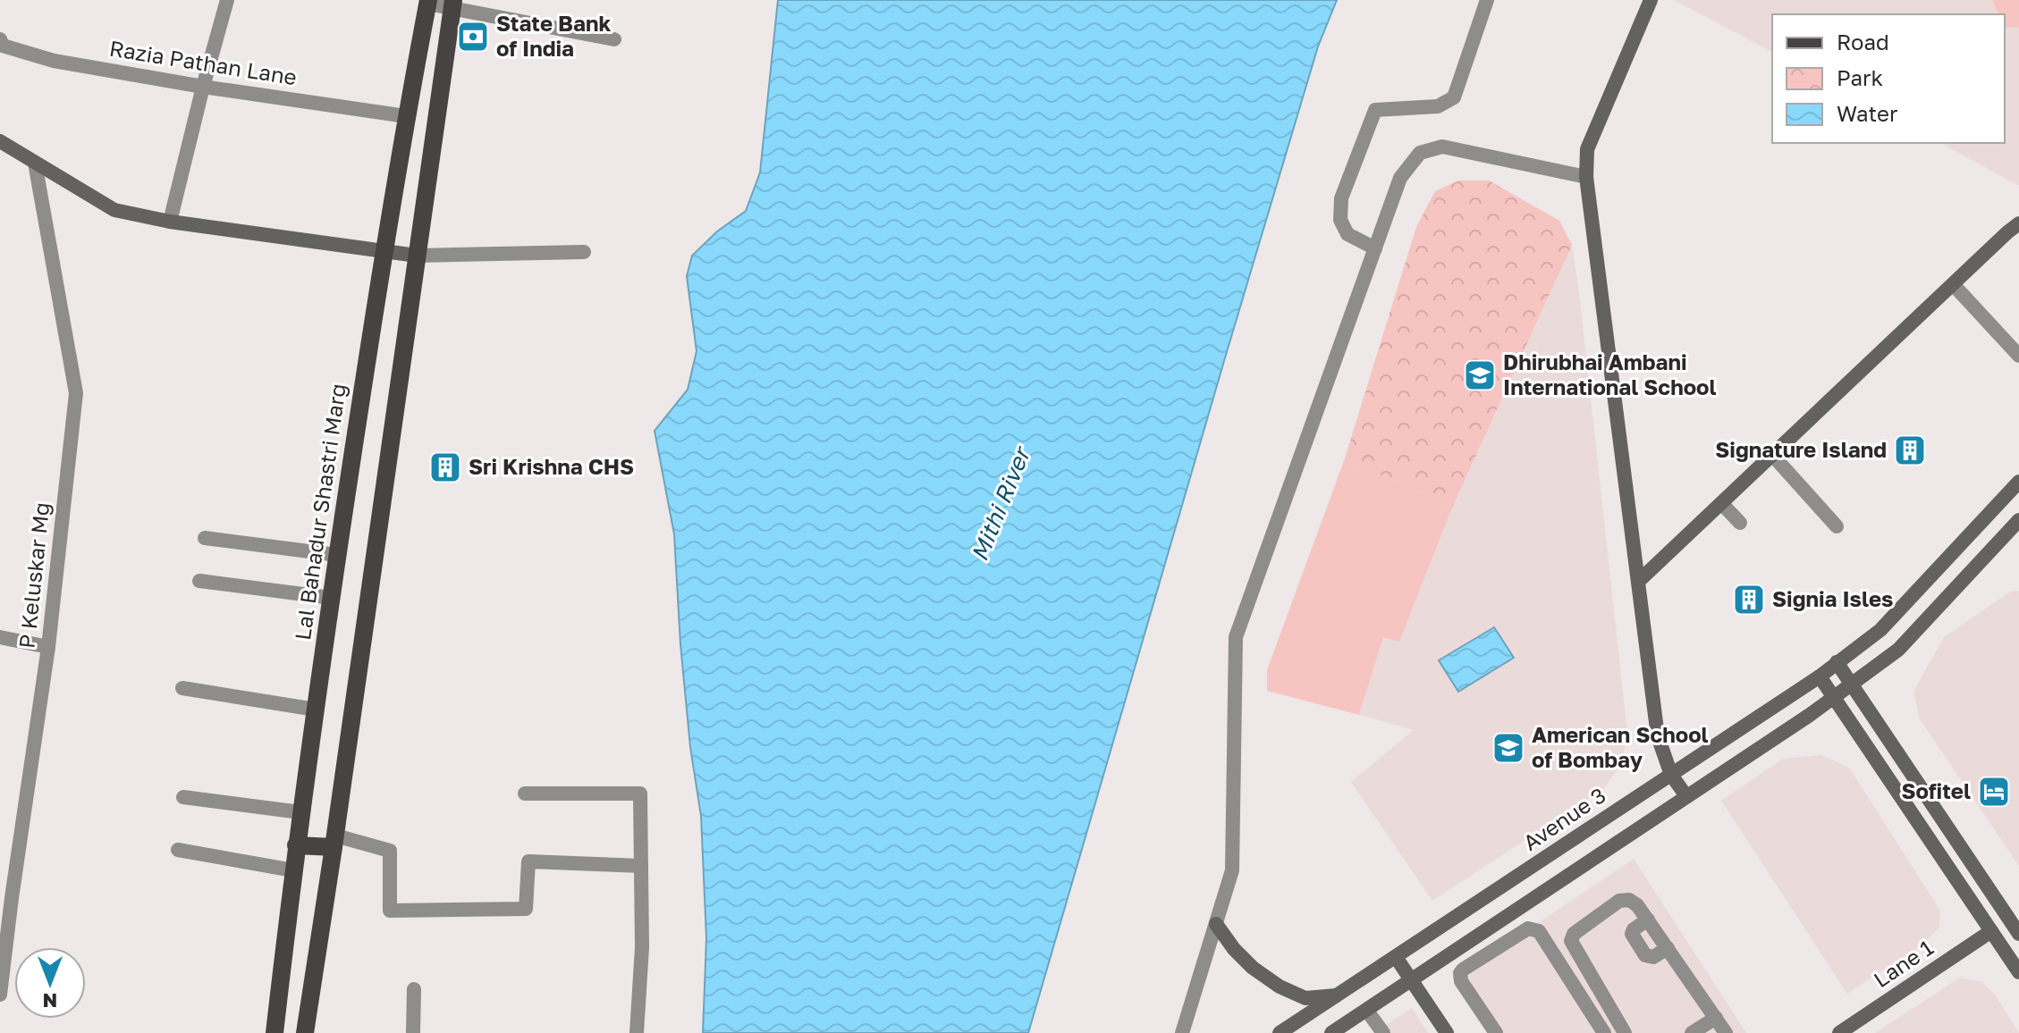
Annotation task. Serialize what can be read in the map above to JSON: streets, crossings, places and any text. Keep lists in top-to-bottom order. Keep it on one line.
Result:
{"streets":{"main road":["Lal Bahadur Shastri Marg"],"street":["Razia Pathan Lane","P Keluskar Mg","Avenue 3","Lane 1"]},"crossings":[["Razia Pathan Lane","Lal Bahadur Shastri Marg"]],"water":["Mithi River"],"places":{"bank":["State Bank of India"],"school or university":["Dhirubhai Ambani International School","American School of Bombay"],"building":["Signature Island","Sri Krishna CHS","Signia Isles"],"hotel":["Sofitel"]},"legend":["Road","Park","Water"],"north":"bottom"}
